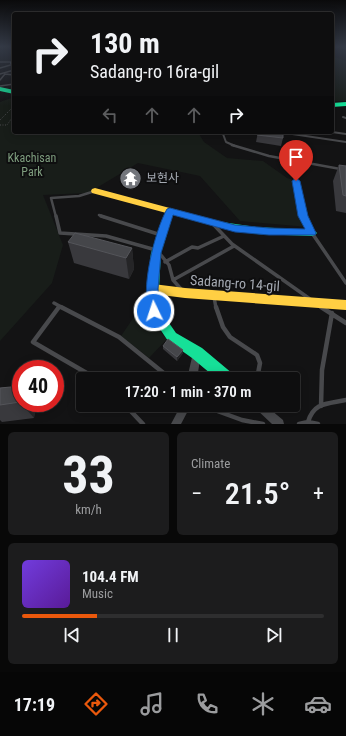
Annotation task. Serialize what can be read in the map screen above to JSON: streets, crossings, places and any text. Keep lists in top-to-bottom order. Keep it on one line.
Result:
{"streets":{"street":["Sadang-ro 14-gil"]},"parks":["Kkachisan Park"],"places":{"temple":["보현사"]},"page":{"turn":["130 m","Sadang-ro 16ra-gil"],"limit":"40","trip":"17:20 · 1 min · 370 m","tile":[["33","km/h"],"Climate"],"heat":["−","21.5°","+"],"song":["104.4 FM","Music"],"tabs":"17:19"}}
